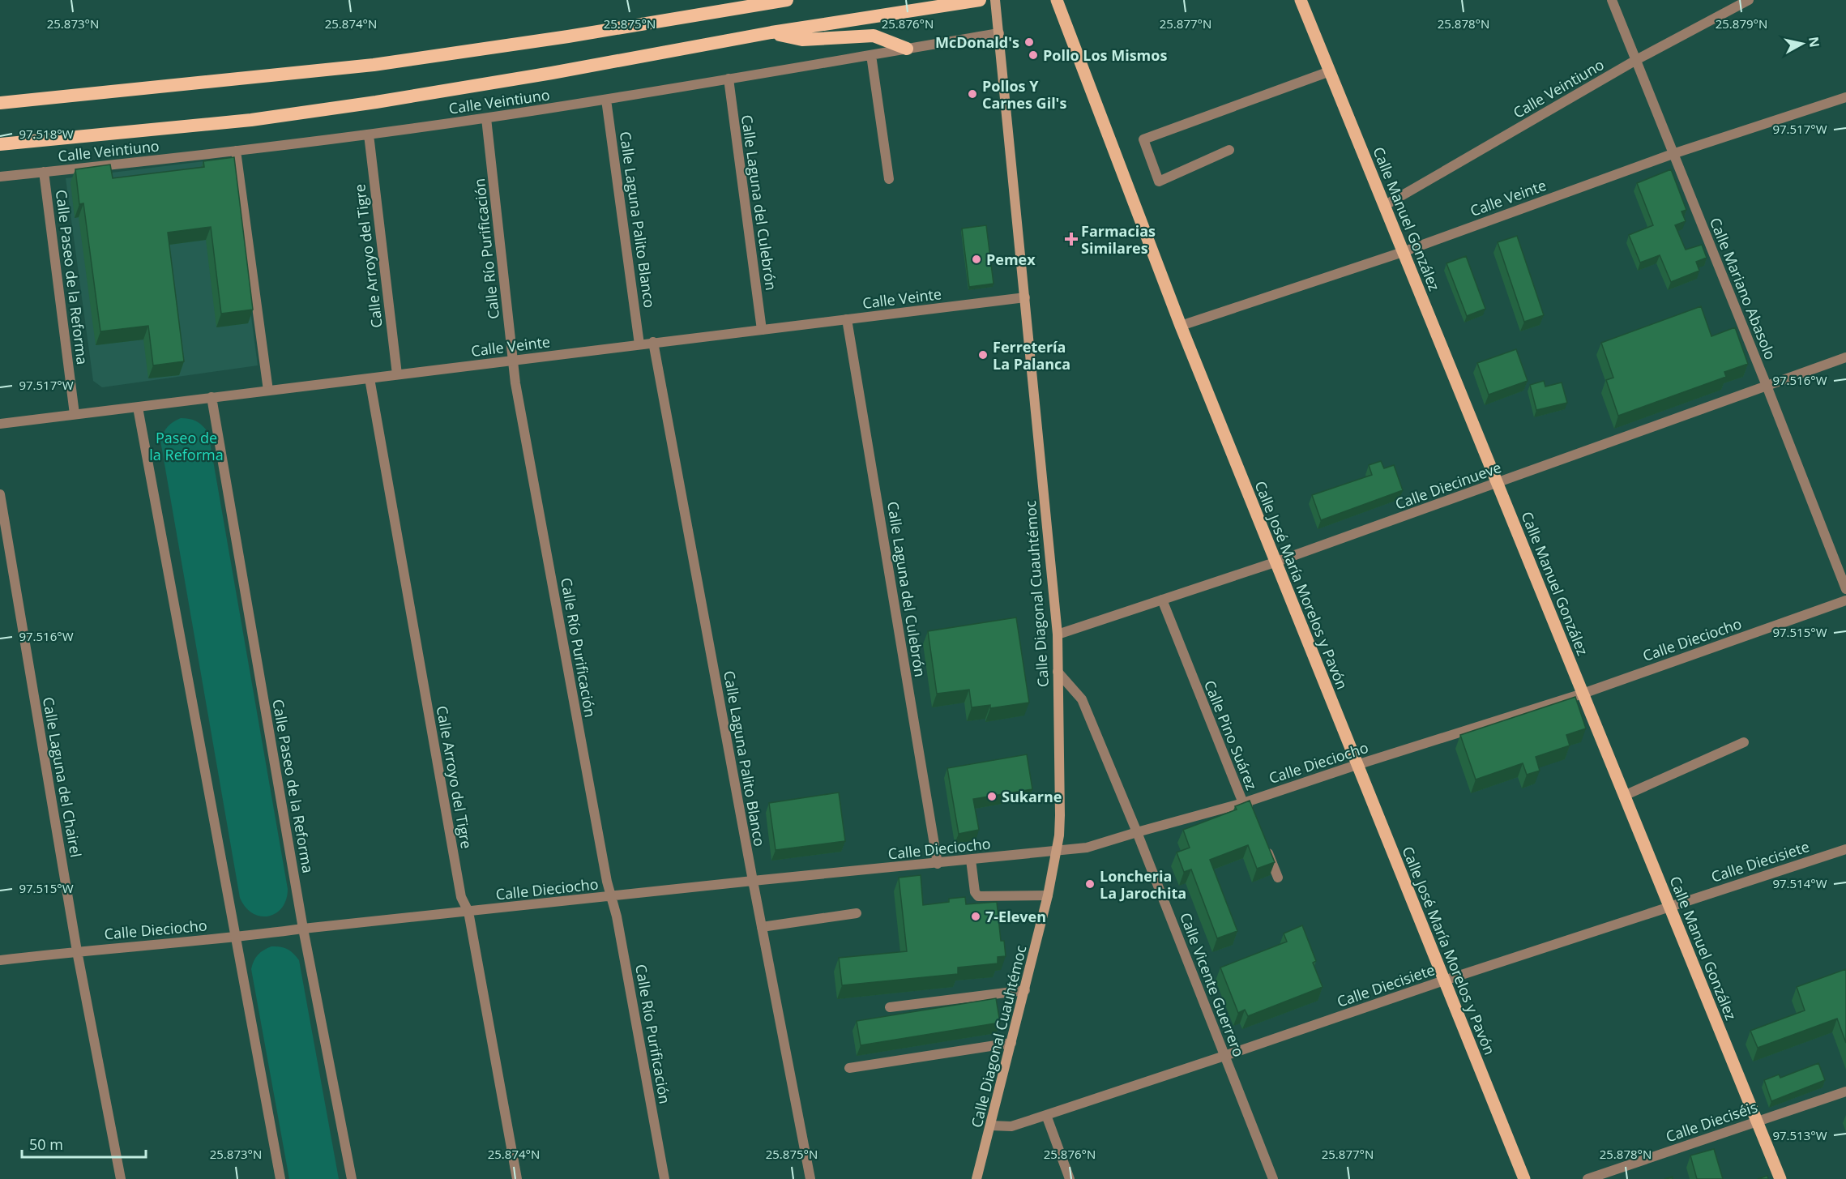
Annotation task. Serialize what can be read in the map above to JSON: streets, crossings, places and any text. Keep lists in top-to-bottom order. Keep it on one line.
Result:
{"streets":{"main road":["Calle Manuel González","Calle José María Morelos y Pavón","Calle Diagonal Cuauhtémoc"],"street":["Calle Veintiuno","Calle Veinte","Calle Laguna del Culebrón","Calle Laguna Palito Blanco","Calle Río Purificación","Calle Arroyo del Tigre","Calle Paseo de la Reforma","Calle Mariano Abasolo","Calle Diecinueve","Calle Dieciocho","Calle Pino Suárez","Calle Laguna del Chairel","Calle Diecisiete","Calle Vicente Guerrero","Calle Dieciséis"]},"crossings":[["Calle Veintiuno","Calle Laguna del Culebrón"],["Calle Veintiuno","Calle Manuel González"],["Calle Veintiuno","Calle Laguna Palito Blanco"],["Calle Veintiuno","Calle Río Purificación"],["Calle Veintiuno","Calle Arroyo del Tigre"],["Calle Veintiuno","Calle Paseo de la Reforma"],["Calle Veintiuno","Calle Mariano Abasolo"],["Calle Veintiuno","Calle Diagonal Cuauhtémoc"],["Calle Veinte","Calle Laguna del Culebrón"],["Calle Veinte","Calle Manuel González"],["Calle Veinte","Calle Laguna Palito Blanco"],["Calle Veinte","Calle Río Purificación"],["Calle Veinte","Calle Arroyo del Tigre"],["Calle Veinte","Calle Paseo de la Reforma"],["Calle Veinte","Calle Mariano Abasolo"],["Calle Veinte","Calle José María Morelos y Pavón"],["Calle Veinte","Calle Diagonal Cuauhtémoc"],["Calle Laguna del Culebrón","Calle Dieciocho"],["Calle Manuel González","Calle Diecinueve"],["Calle Manuel González","Calle Dieciocho"],["Calle Manuel González","Calle Diecisiete"],["Calle Manuel González","Calle Dieciséis"],["Calle Laguna Palito Blanco","Calle Dieciocho"],["Calle Río Purificación","Calle Dieciocho"],["Calle Arroyo del Tigre","Calle Dieciocho"],["Calle Paseo de la Reforma","Calle Dieciocho"],["Calle Mariano Abasolo","Calle Diecinueve"],["Calle Diecinueve","Calle José María Morelos y Pavón"],["Calle Diecinueve","Calle Diagonal Cuauhtémoc"],["Calle Diecinueve","Calle Pino Suárez"],["Calle José María Morelos y Pavón","Calle Dieciocho"],["Calle José María Morelos y Pavón","Calle Diecisiete"],["Calle Diagonal Cuauhtémoc","Calle Dieciocho"],["Calle Diagonal Cuauhtémoc","Calle Diecisiete"],["Calle Diagonal Cuauhtémoc","Calle Vicente Guerrero"],["Calle Dieciocho","Calle Pino Suárez"],["Calle Dieciocho","Calle Laguna del Chairel"],["Calle Dieciocho","Calle Vicente Guerrero"],["Calle Diecisiete","Calle Vicente Guerrero"]],"parks":["Paseo de la Reforma"],"places":{"other":["McDonald's","Pollo Los Mismos","Pollos Y Carnes Gil's","Pemex","Ferretería La Palanca","Sukarne","Loncheria La Jarochita","7-Eleven"],"health":["Farmacias Similares"]},"scale_bar":"50 m","north":"right","coordinates":["25.873°N","25.874°N","25.875°N","25.876°N","25.877°N","25.878°N","25.879°N","97.517°W","97.518°W","97.516°W","97.515°W","97.514°W","97.513°W"]}
